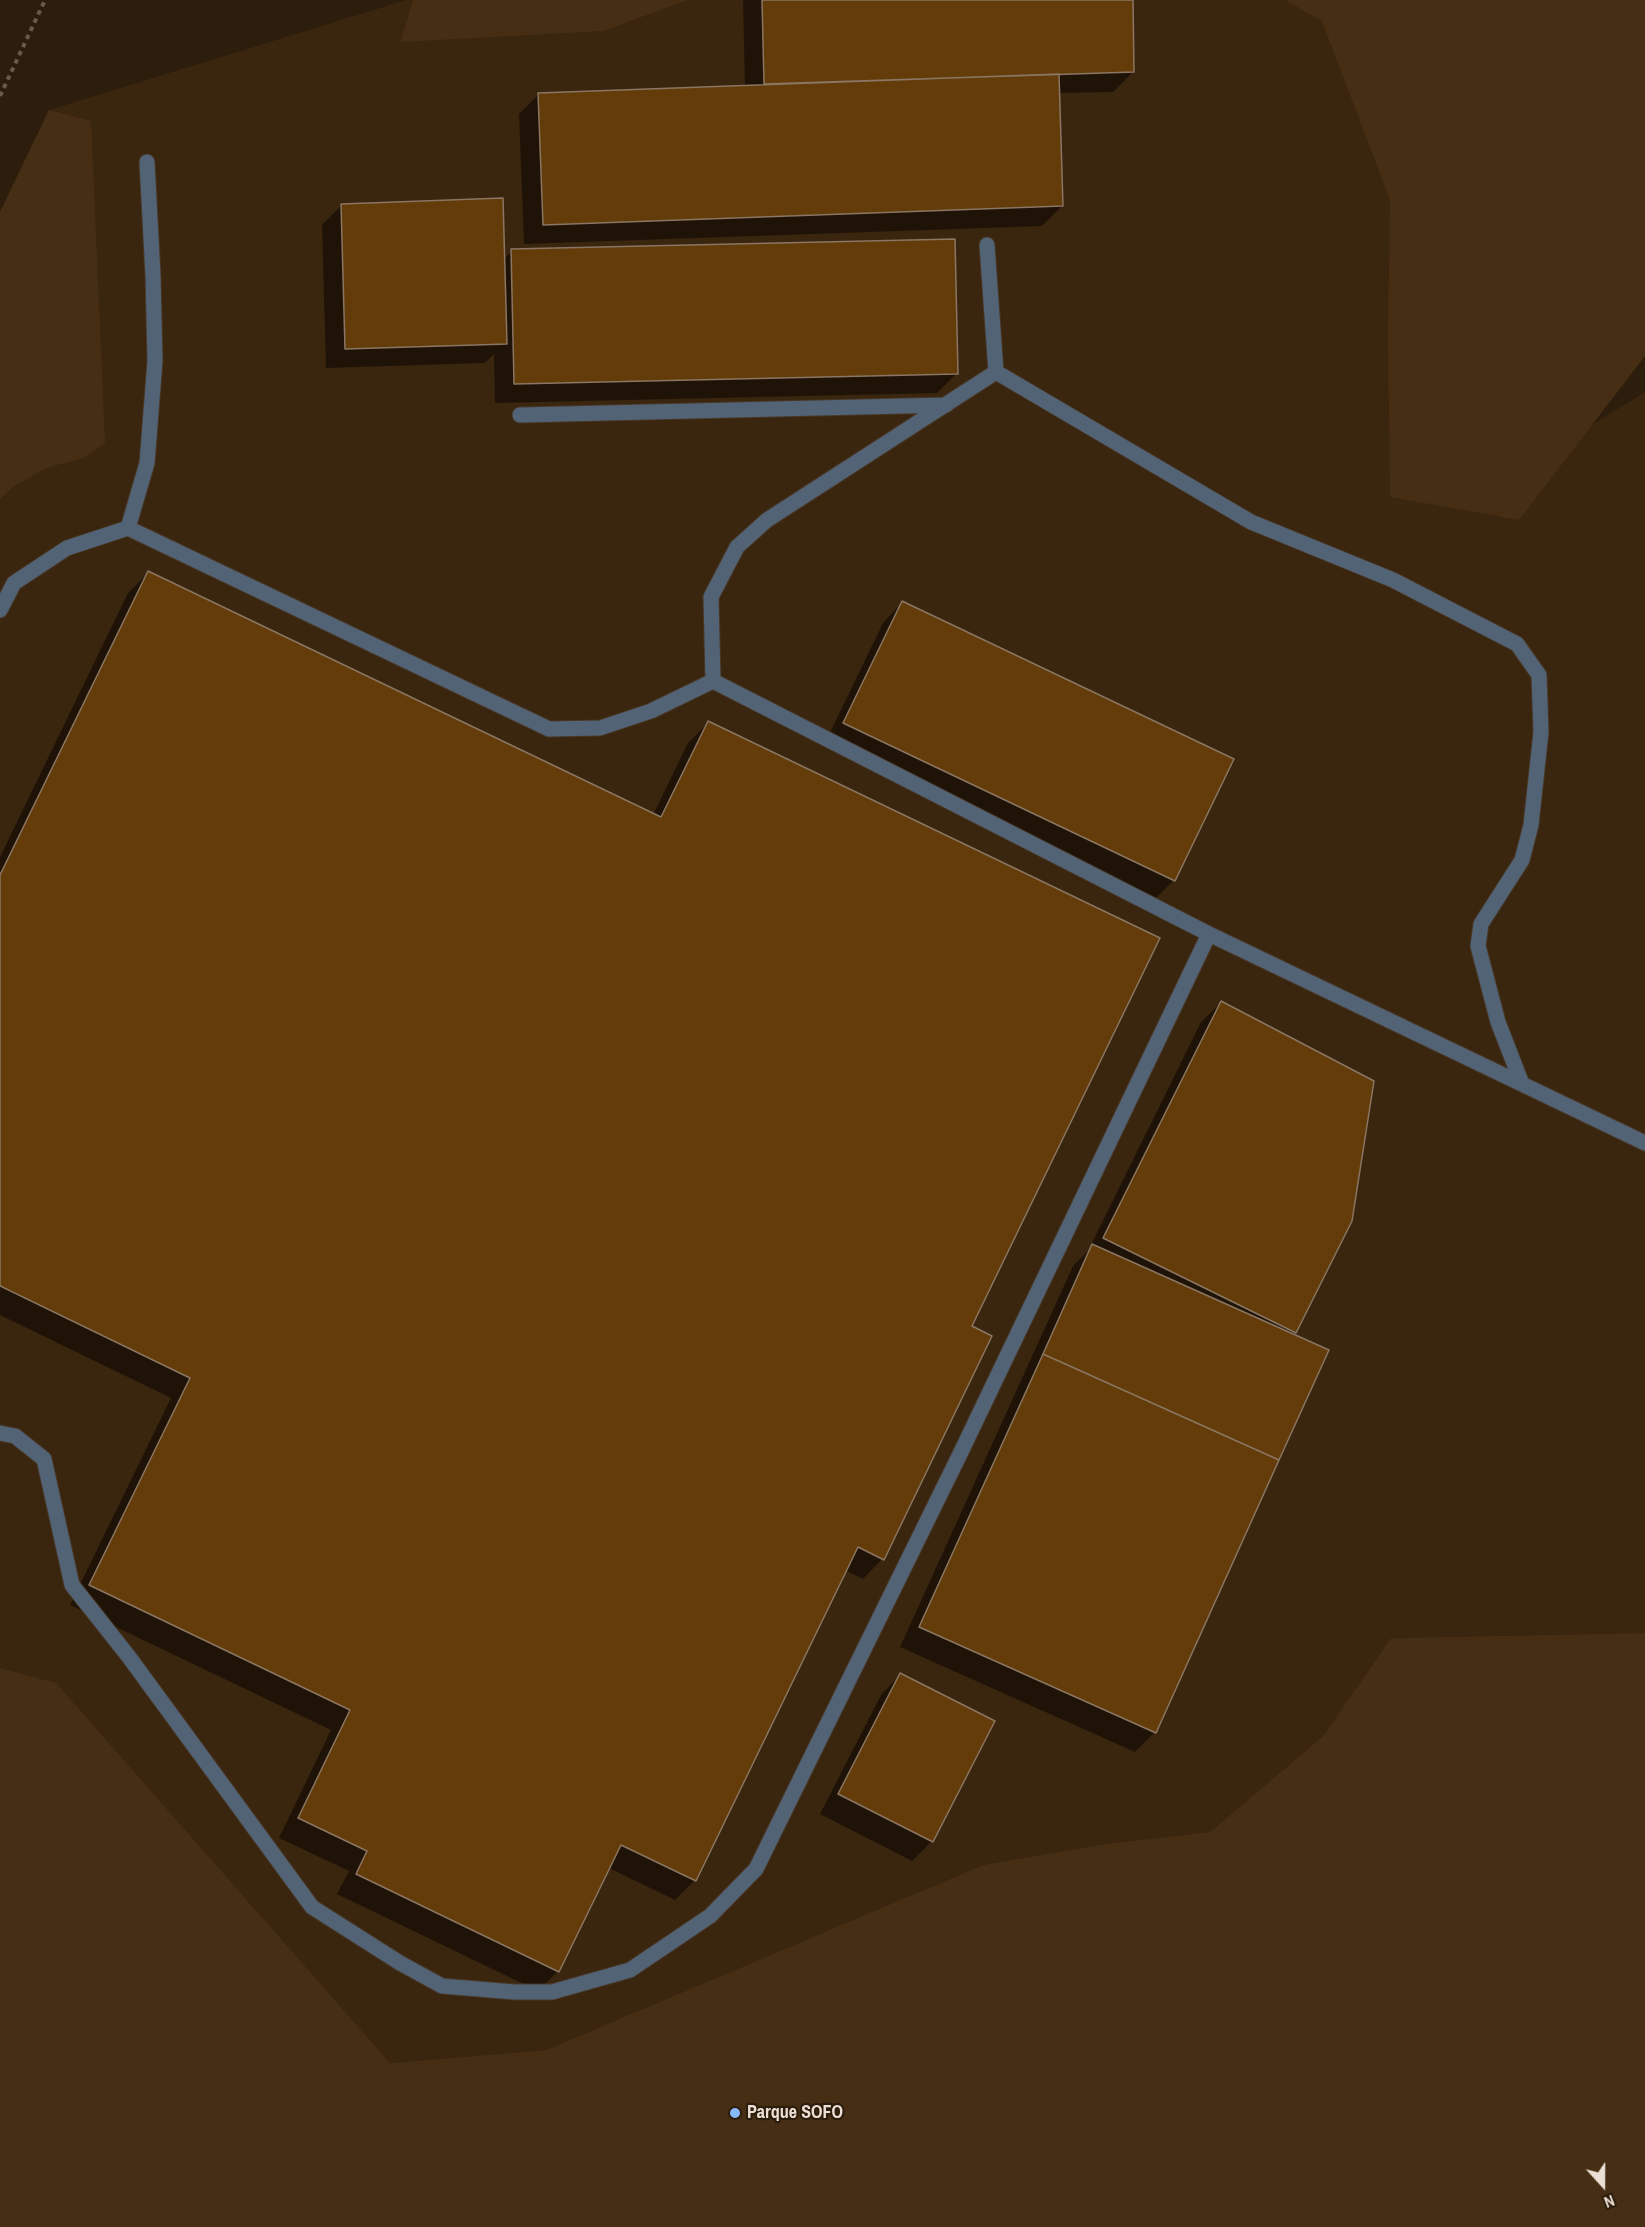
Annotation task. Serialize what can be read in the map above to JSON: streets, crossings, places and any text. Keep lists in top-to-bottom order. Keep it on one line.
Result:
{"places":["Parque SOFO"],"north":"bottom"}
